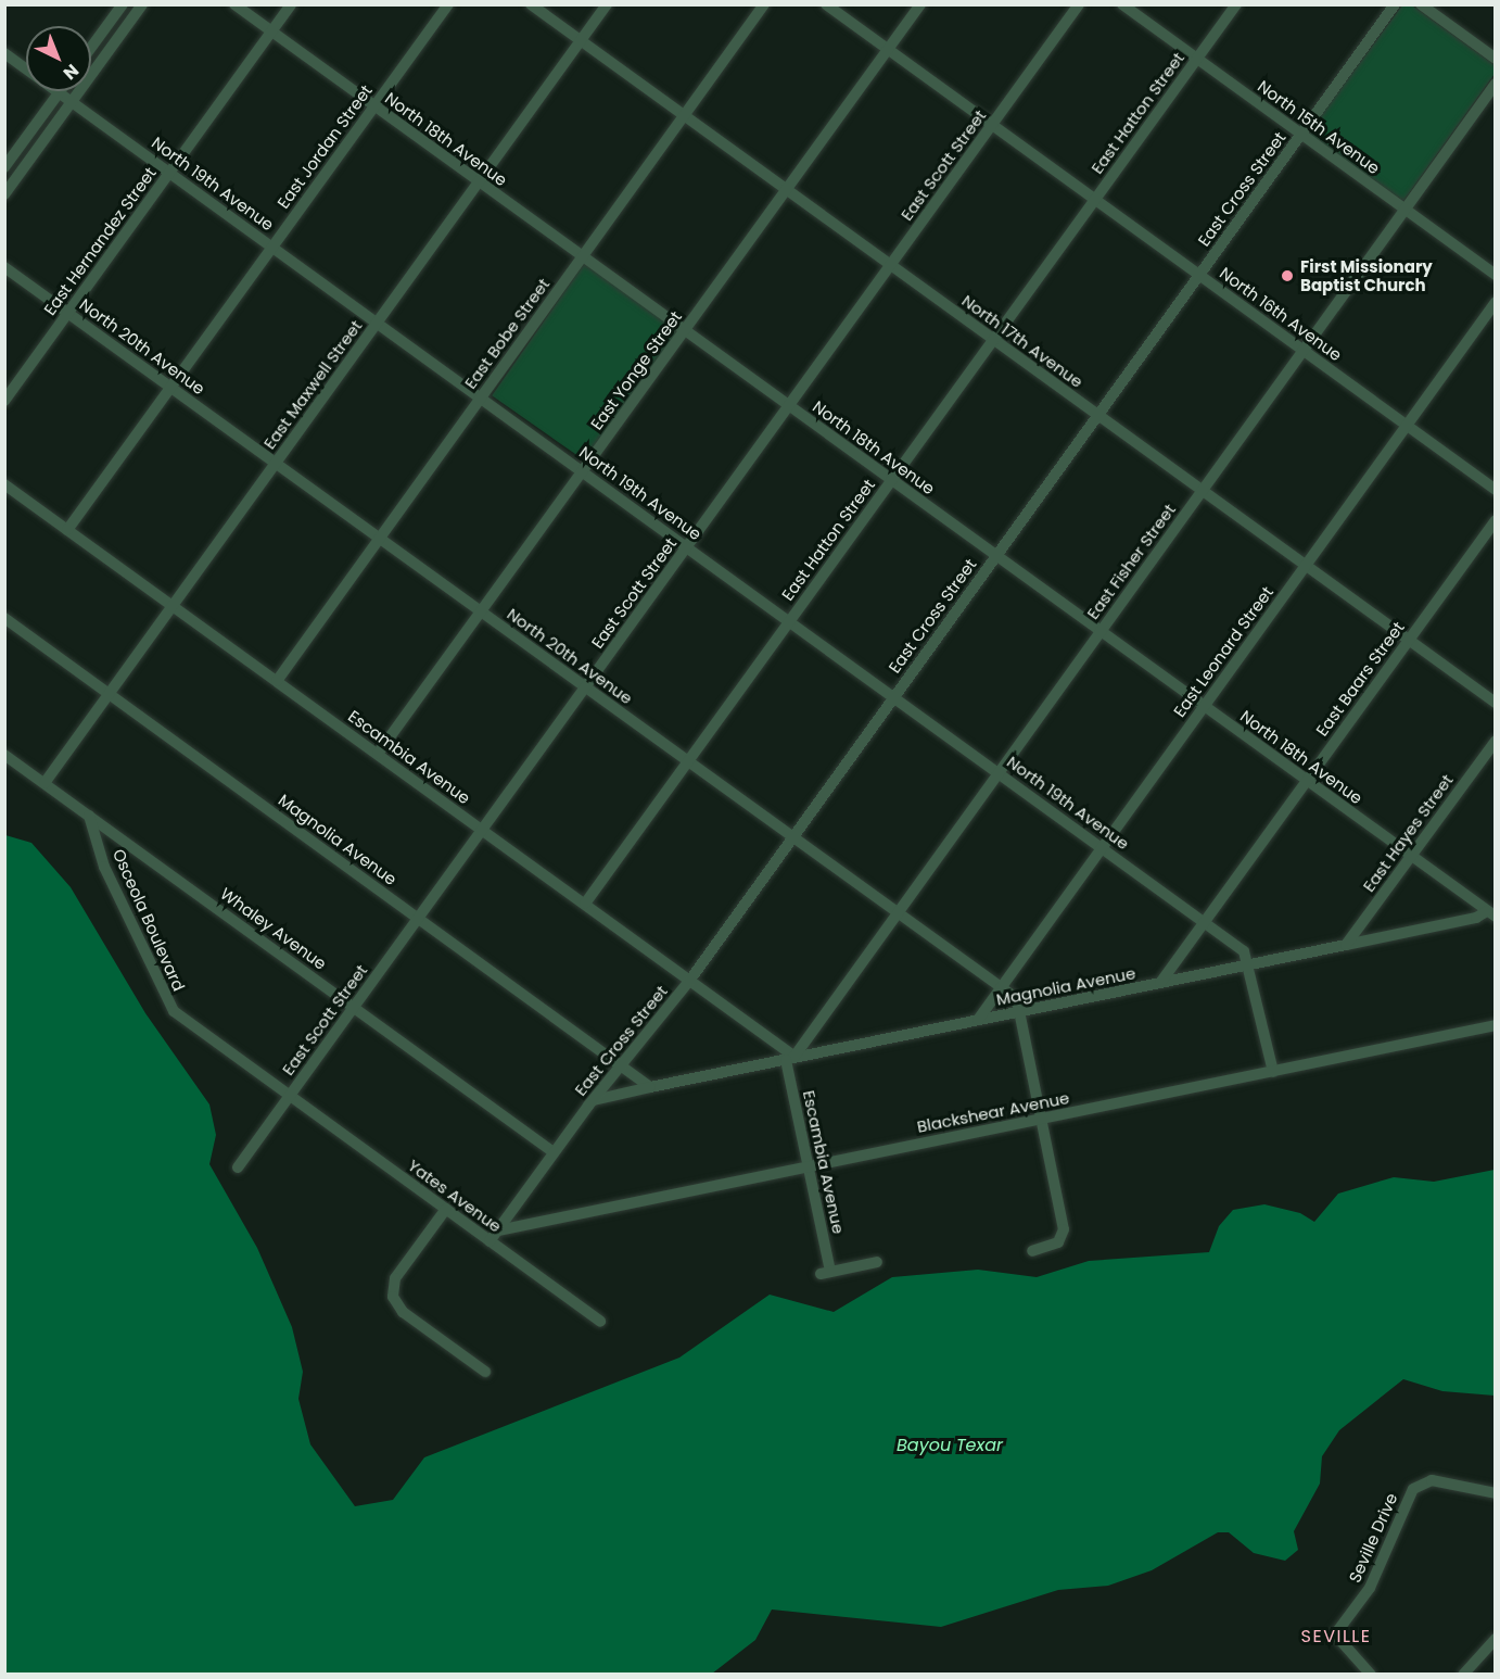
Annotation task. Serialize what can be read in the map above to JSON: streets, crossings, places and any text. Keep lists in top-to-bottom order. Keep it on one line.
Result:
{"streets":{"street":["East Hatton Street","North 15th Avenue","North 18th Avenue","East Jordan Street","East Scott Street","North 19th Avenue","East Cross Street","East Hernandez Street","North 16th Avenue","East Bobe Street","North 17th Avenue","North 20th Avenue","East Yonge Street","East Maxwell Street","East Fisher Street","East Leonard Street","East Baars Street","Escambia Avenue","East Hayes Street","Magnolia Avenue","Osceola Boulevard","Whaley Avenue","Blackshear Avenue","Yates Avenue","Seville Drive"]},"crossings":[["East Hatton Street","North 15th Avenue"],["East Hatton Street","North 18th Avenue"],["East Hatton Street","North 19th Avenue"],["East Hatton Street","North 16th Avenue"],["East Hatton Street","North 17th Avenue"],["East Hatton Street","North 20th Avenue"],["East Hatton Street","Escambia Avenue"],["North 15th Avenue","East Cross Street"],["North 15th Avenue","East Fisher Street"],["North 18th Avenue","East Jordan Street"],["North 18th Avenue","East Scott Street"],["North 18th Avenue","East Cross Street"],["North 18th Avenue","East Hernandez Street"],["North 18th Avenue","East Bobe Street"],["North 18th Avenue","East Yonge Street"],["North 18th Avenue","East Maxwell Street"],["North 18th Avenue","East Fisher Street"],["North 18th Avenue","East Leonard Street"],["North 18th Avenue","East Baars Street"],["North 18th Avenue","East Hayes Street"],["North 18th Avenue","Magnolia Avenue"],["East Jordan Street","North 19th Avenue"],["East Jordan Street","North 20th Avenue"],["East Jordan Street","Escambia Avenue"],["East Scott Street","North 19th Avenue"],["East Scott Street","North 16th Avenue"],["East Scott Street","North 17th Avenue"],["East Scott Street","North 20th Avenue"],["East Scott Street","Escambia Avenue"],["East Scott Street","Magnolia Avenue"],["East Scott Street","Osceola Boulevard"],["East Scott Street","Whaley Avenue"],["East Scott Street","Yates Avenue"],["North 19th Avenue","East Cross Street"],["North 19th Avenue","East Hernandez Street"],["North 19th Avenue","East Bobe Street"],["North 19th Avenue","East Yonge Street"],["North 19th Avenue","East Maxwell Street"],["North 19th Avenue","East Fisher Street"],["North 19th Avenue","East Leonard Street"],["North 19th Avenue","East Baars Street"],["North 19th Avenue","Magnolia Avenue"],["East Cross Street","North 16th Avenue"],["East Cross Street","North 17th Avenue"],["East Cross Street","North 20th Avenue"],["East Cross Street","Escambia Avenue"],["East Cross Street","Magnolia Avenue"],["East Cross Street","Whaley Avenue"],["East Cross Street","Blackshear Avenue"],["East Cross Street","Yates Avenue"],["East Hernandez Street","North 20th Avenue"],["North 16th Avenue","East Yonge Street"],["North 16th Avenue","East Fisher Street"],["North 16th Avenue","East Leonard Street"],["East Bobe Street","North 17th Avenue"],["East Bobe Street","North 20th Avenue"],["East Bobe Street","Escambia Avenue"],["North 17th Avenue","East Yonge Street"],["North 17th Avenue","East Maxwell Street"],["North 17th Avenue","East Fisher Street"],["North 17th Avenue","East Leonard Street"],["North 17th Avenue","East Baars Street"],["North 20th Avenue","East Yonge Street"],["North 20th Avenue","East Maxwell Street"],["North 20th Avenue","East Fisher Street"],["North 20th Avenue","East Leonard Street"],["North 20th Avenue","Magnolia Avenue"],["North 20th Avenue","Blackshear Avenue"],["East Yonge Street","Escambia Avenue"],["East Maxwell Street","Escambia Avenue"],["East Maxwell Street","Magnolia Avenue"],["East Maxwell Street","Whaley Avenue"],["East Fisher Street","Escambia Avenue"],["East Fisher Street","Magnolia Avenue"],["East Leonard Street","Magnolia Avenue"],["East Baars Street","Magnolia Avenue"],["Escambia Avenue","Magnolia Avenue"],["Escambia Avenue","Blackshear Avenue"],["East Hayes Street","Magnolia Avenue"],["Osceola Boulevard","Whaley Avenue"],["Osceola Boulevard","Yates Avenue"]],"districts":["SEVILLE"],"water":["Bayou Texar"],"places":["First Missionary Baptist Church"],"north":"bottom right"}
